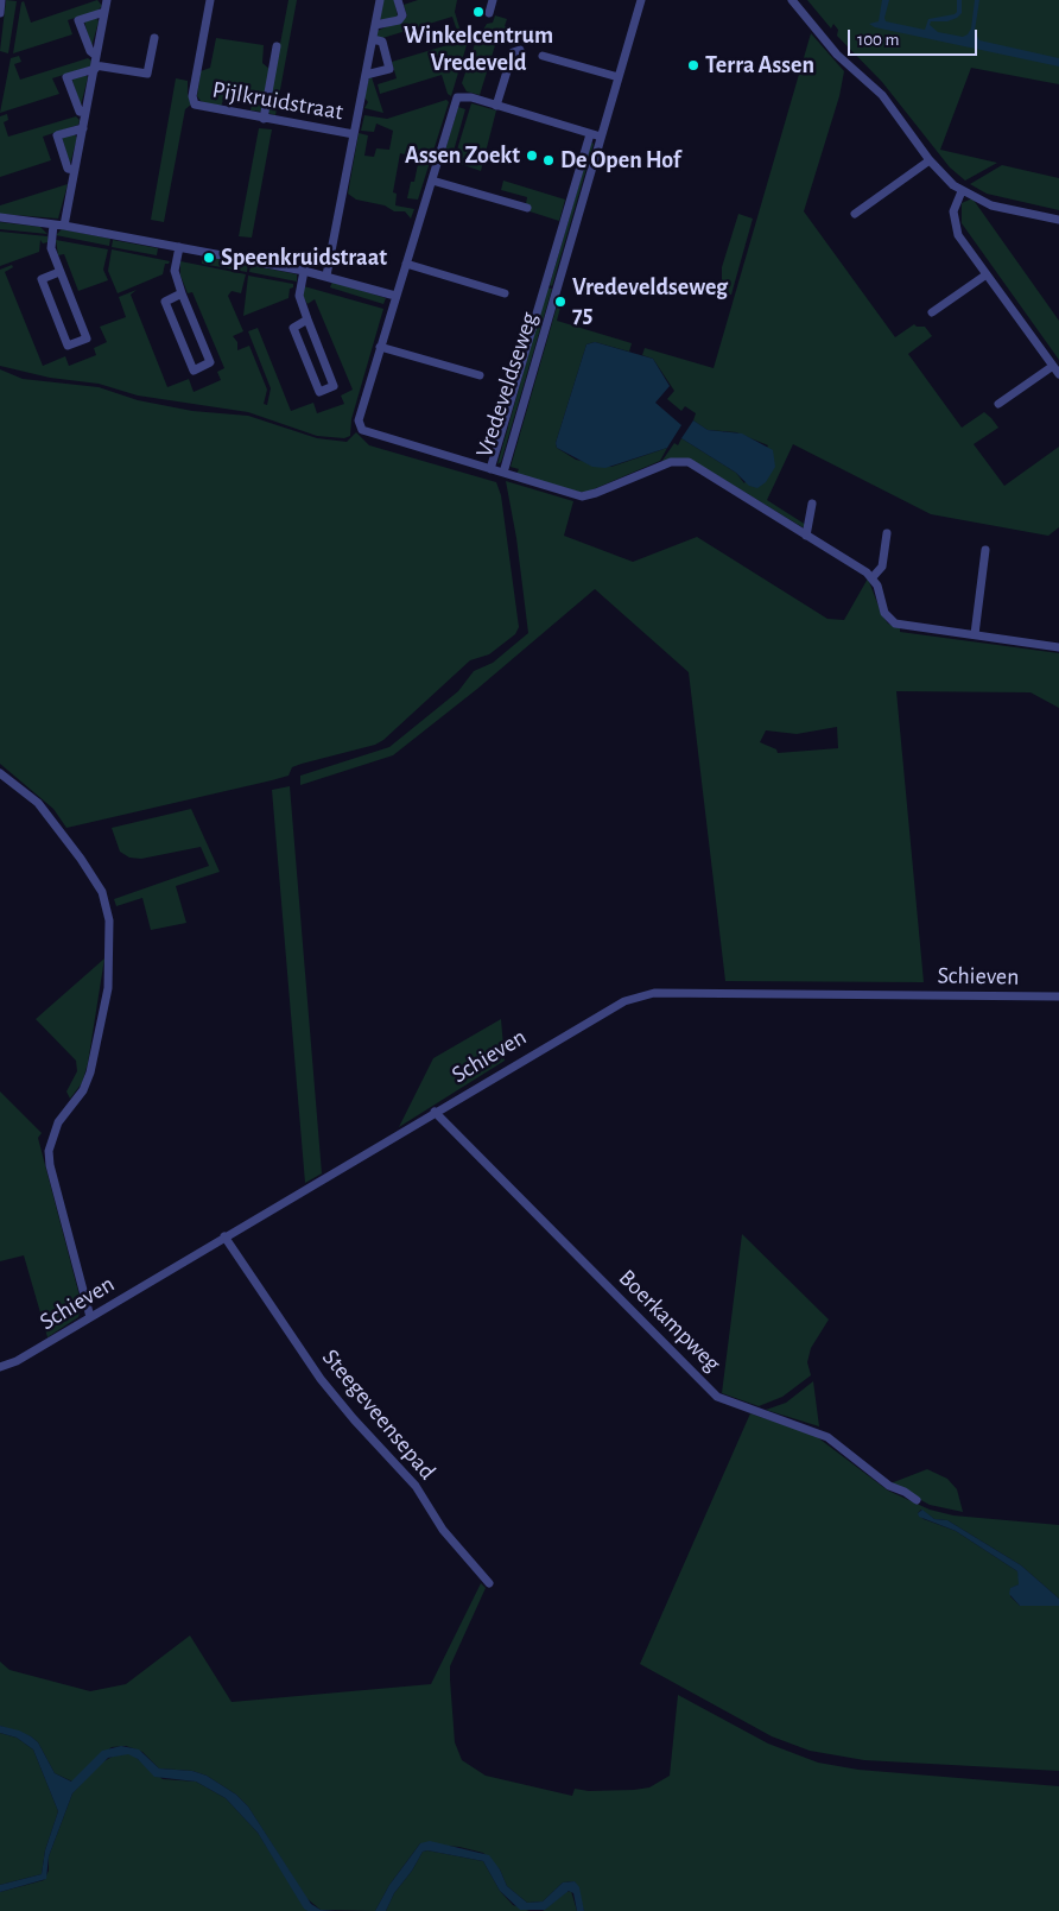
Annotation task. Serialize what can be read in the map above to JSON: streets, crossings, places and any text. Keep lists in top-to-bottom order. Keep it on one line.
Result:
{"streets":{"street":["Pijlkruidstraat","Vredeveldseweg","Schieven","Boerkampweg","Steegeveensepad"]},"crossings":[["Schieven","Boerkampweg"],["Schieven","Steegeveensepad"]],"places":["Winkelcentrum Vredeveld","Terra Assen","Assen Zoekt","De Open Hof","Speenkruidstraat","Vredeveldseweg 75"],"scale_bar":"100 m"}
